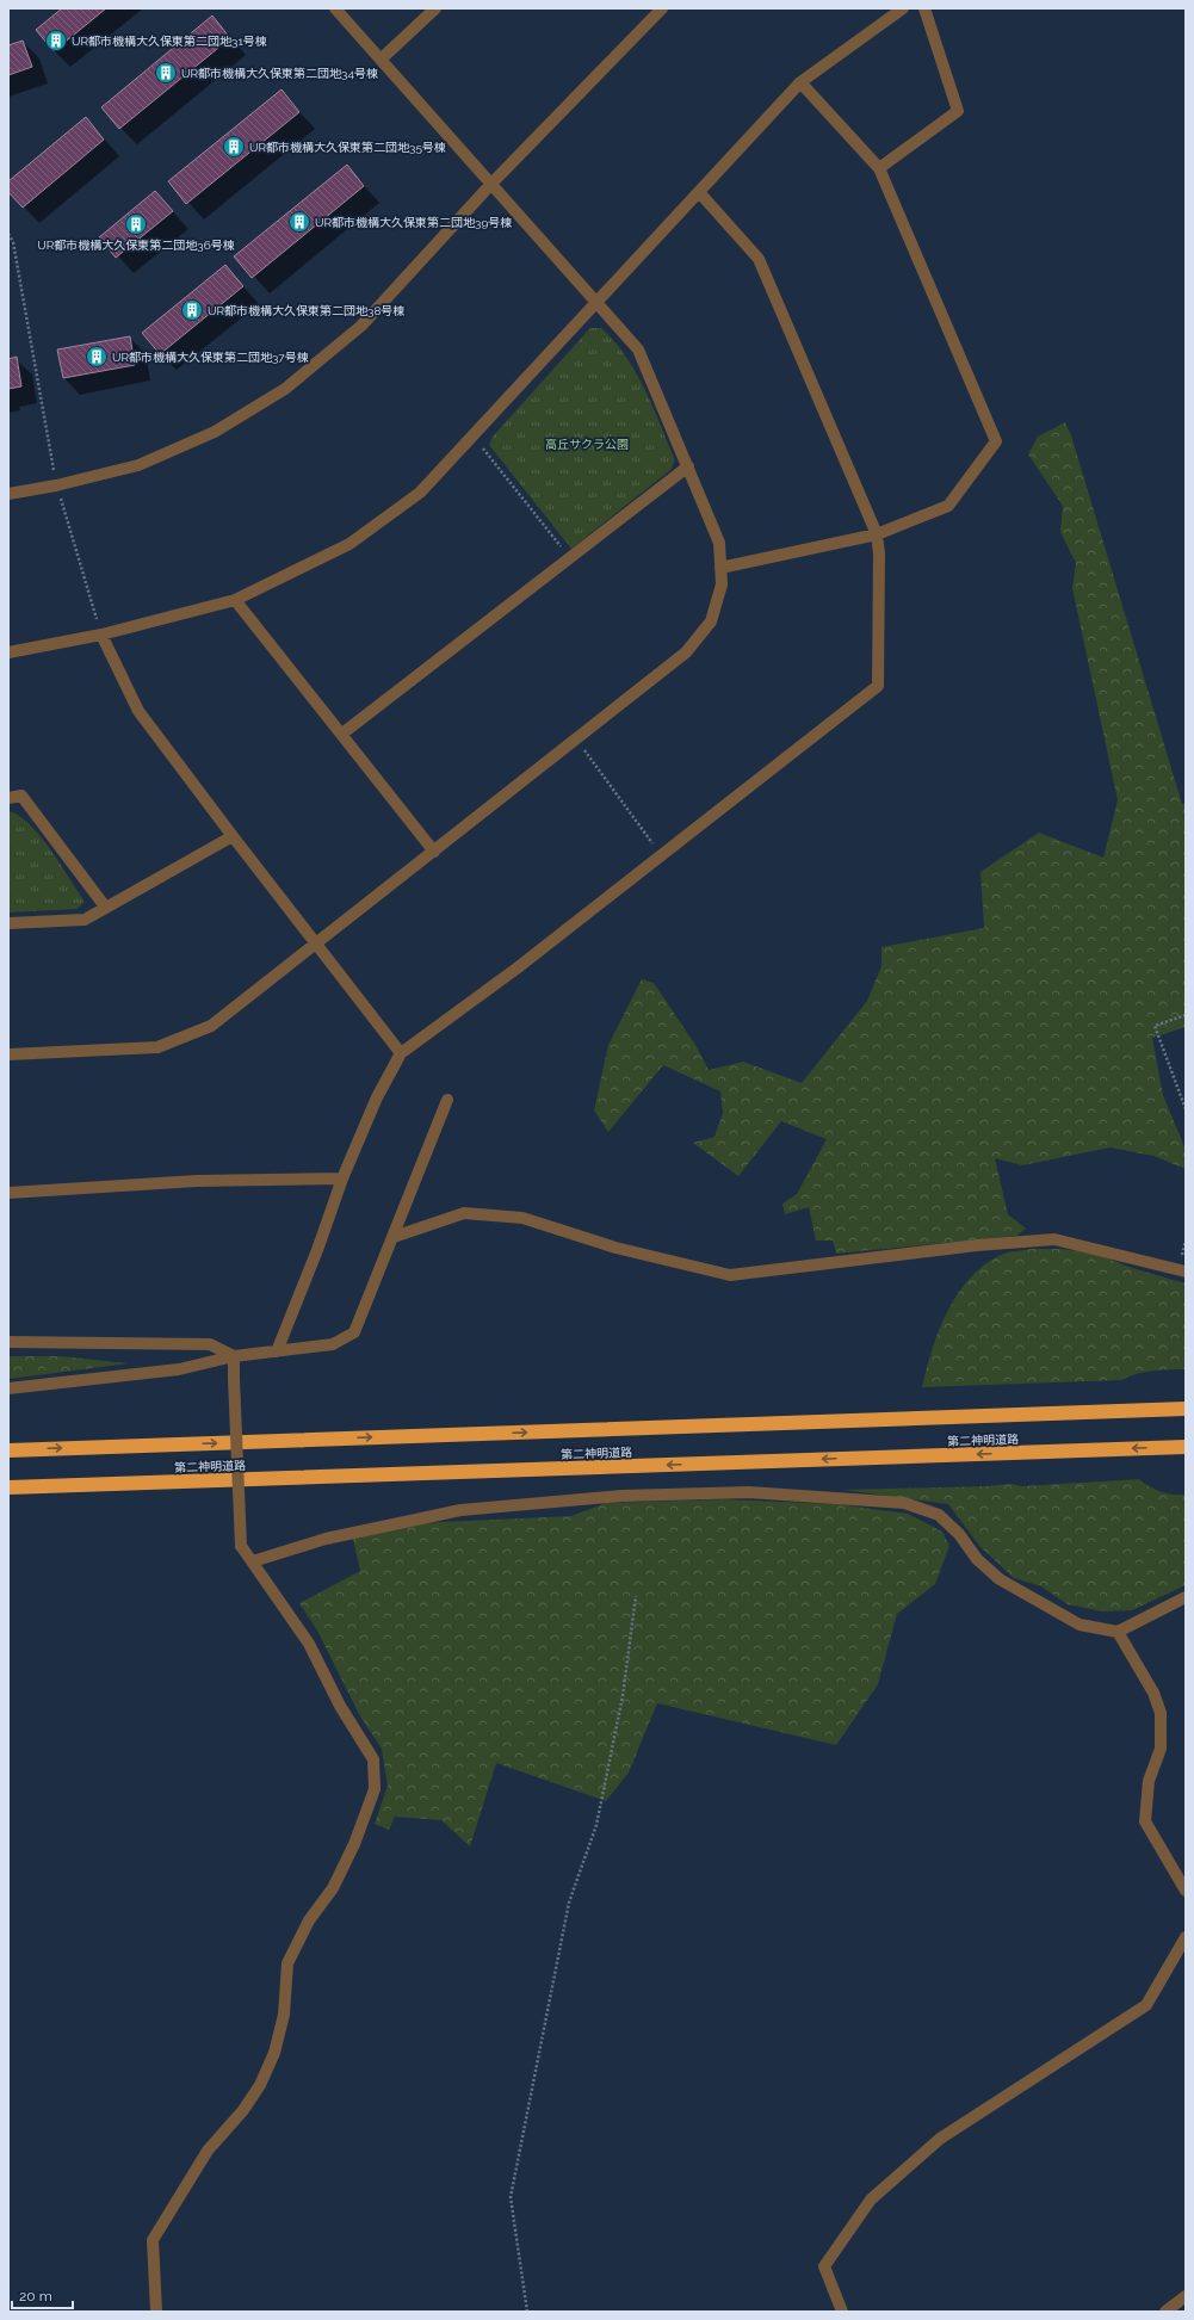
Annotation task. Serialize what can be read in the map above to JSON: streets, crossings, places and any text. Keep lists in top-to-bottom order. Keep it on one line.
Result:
{"streets":{"highway":["第二神明道路"]},"parks":["高丘サクラ公園"],"places":{"building":["UR都市機構大久保東第二団地31号棟","UR都市機構大久保東第二団地34号棟","UR都市機構大久保東第二団地35号棟","UR都市機構大久保東第二団地39号棟","UR都市機構大久保東第二団地36号棟","UR都市機構大久保東第二団地38号棟","UR都市機構大久保東第二団地37号棟"]},"scale_bar":"20 m"}
